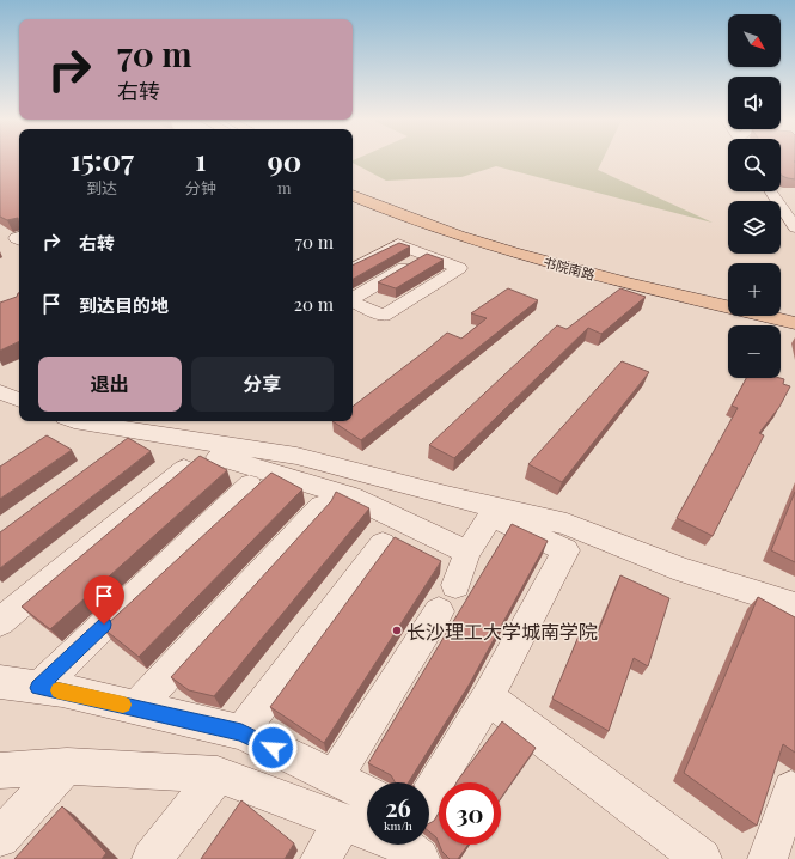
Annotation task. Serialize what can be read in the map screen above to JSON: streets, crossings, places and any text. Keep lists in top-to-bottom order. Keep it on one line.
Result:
{"streets":{"main road":["书院南路"]},"places":["长沙理工大学城南学院"],"north":"bottom right","page":{"map_buttons":["+","−"],"turn":["70 m","右转"],"eta":["15:07","到达","1","分钟","90","m"],"list":[{"name":"右转","value":"70 m"},{"name":"到达目的地","value":"20 m"}],"buttons":["退出","分享"],"speed":"26 km/h","limit":"30"}}
